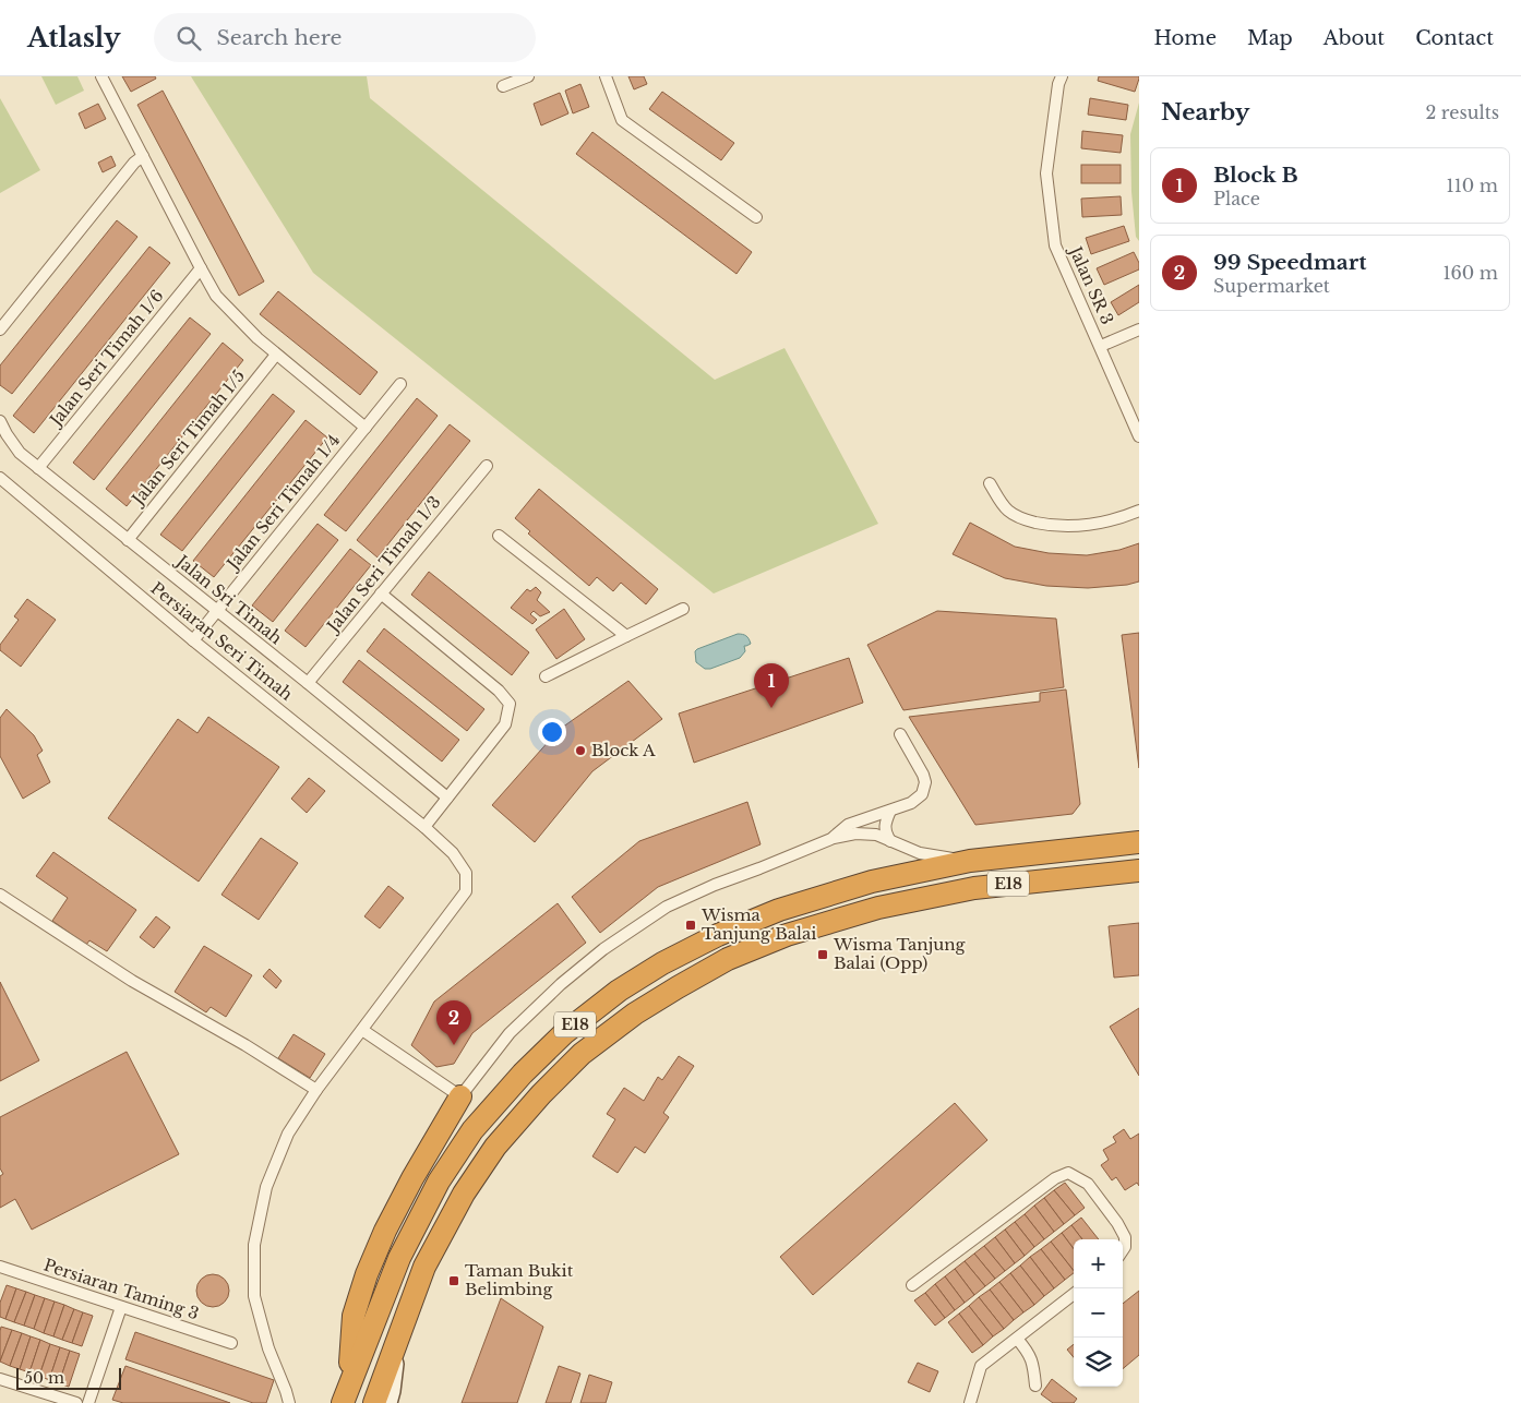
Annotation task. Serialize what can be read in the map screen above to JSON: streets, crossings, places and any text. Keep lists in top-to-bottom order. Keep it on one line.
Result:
{"streets":{"highway":["E18"],"street":["Jalan SR 3","Jalan Seri Timah 1/6","Jalan Seri Timah 1/5","Jalan Seri Timah 1/4","Jalan Seri Timah 1/3","Jalan Sri Timah","Persiaran Seri Timah","Persiaran Taming 3"]},"crossings":[["Jalan Seri Timah 1/6","Jalan Sri Timah"],["Jalan Seri Timah 1/5","Jalan Sri Timah"],["Jalan Seri Timah 1/4","Jalan Sri Timah"],["Jalan Seri Timah 1/4","Persiaran Seri Timah"],["Jalan Seri Timah 1/3","Jalan Sri Timah"]],"places":{"other":["Block A"],"transit":["Wisma Tanjung Balai","Wisma Tanjung Balai (Opp)","Taman Bukit Belimbing"]},"scale_bar":"50 m","page":{"header":"Atlasly","search":"Search here","nav":["Home","Map","About","Contact"],"heading":["Nearby","2 results"],"list":[{"mark":"1","name":"Block B","note":"Place","value":"110 m"},{"mark":"2","name":"99 Speedmart","note":"Supermarket","value":"160 m"}],"pins":["1","2"],"map_buttons":["+","−"],"scale":"50 m"}}
